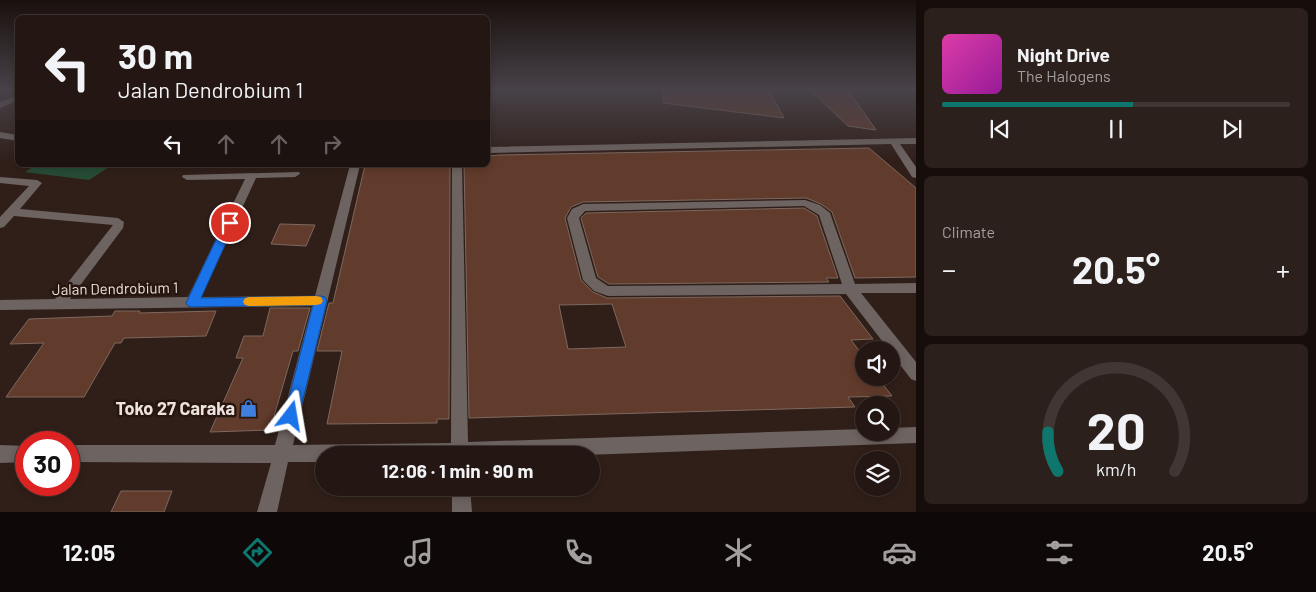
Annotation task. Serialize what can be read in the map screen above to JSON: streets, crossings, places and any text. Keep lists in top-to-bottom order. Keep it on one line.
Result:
{"streets":{"street":["Jalan Dendrobium 1"]},"places":{"shop":["Toko 27 Caraka"]},"page":{"turn":["30 m","Jalan Dendrobium 1"],"song":["Night Drive","The Halogens"],"tile":"Climate","heat":["−","20.5°","+"],"limit":"30","trip":"12:06 · 1 min · 90 m","tabs":["12:05","20.5°"],"gauge":["20","km/h"]}}
